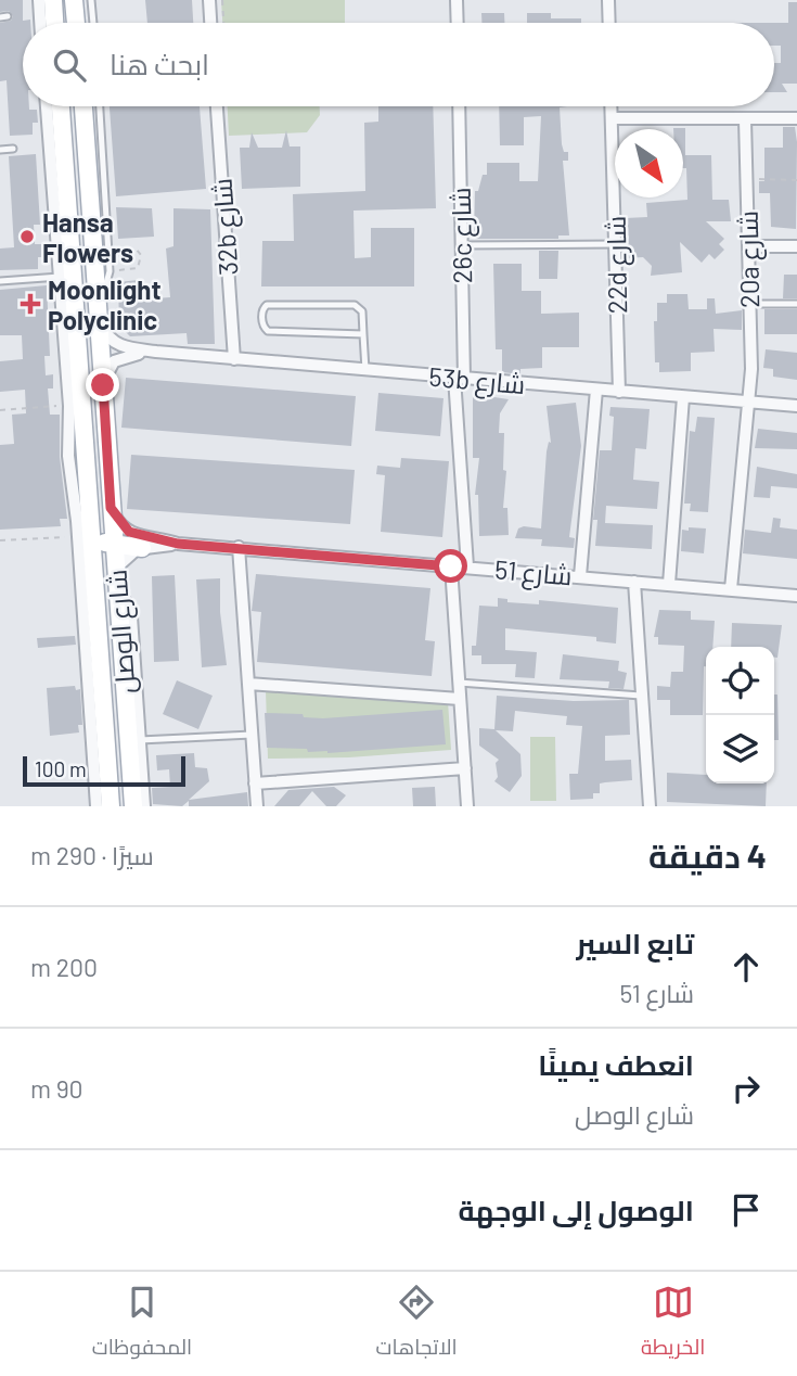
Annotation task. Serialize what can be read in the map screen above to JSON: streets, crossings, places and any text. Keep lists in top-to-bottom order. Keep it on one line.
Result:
{"streets":{"main road":["شارع الوصل"],"street":["32b شارع","26c شارع","20a شارع","22d شارع","53b شارع","شارع 51"]},"crossings":[["32b شارع","53b شارع"],["26c شارع","53b شارع"],["26c شارع","شارع 51"],["20a شارع","53b شارع"],["20a شارع","شارع 51"],["22d شارع","53b شارع"],["53b شارع","شارع الوصل"],["شارع 51","شارع الوصل"]],"places":{"other":["Hansa Flowers"],"health":["Moonlight Polyclinic"]},"scale_bar":"100 m","north":"bottom right","page":{"search":"ابحث هنا","scale":"100 m","heading":["4 دقيقة","سيرًا · 290 m"],"list":[["تابع السير","شارع 51","200 m"],["انعطف يمينًا","شارع الوصل","90 m"],"الوصول إلى الوجهة"],"nav":["الخريطة","الاتجاهات","المحفوظات"]}}
